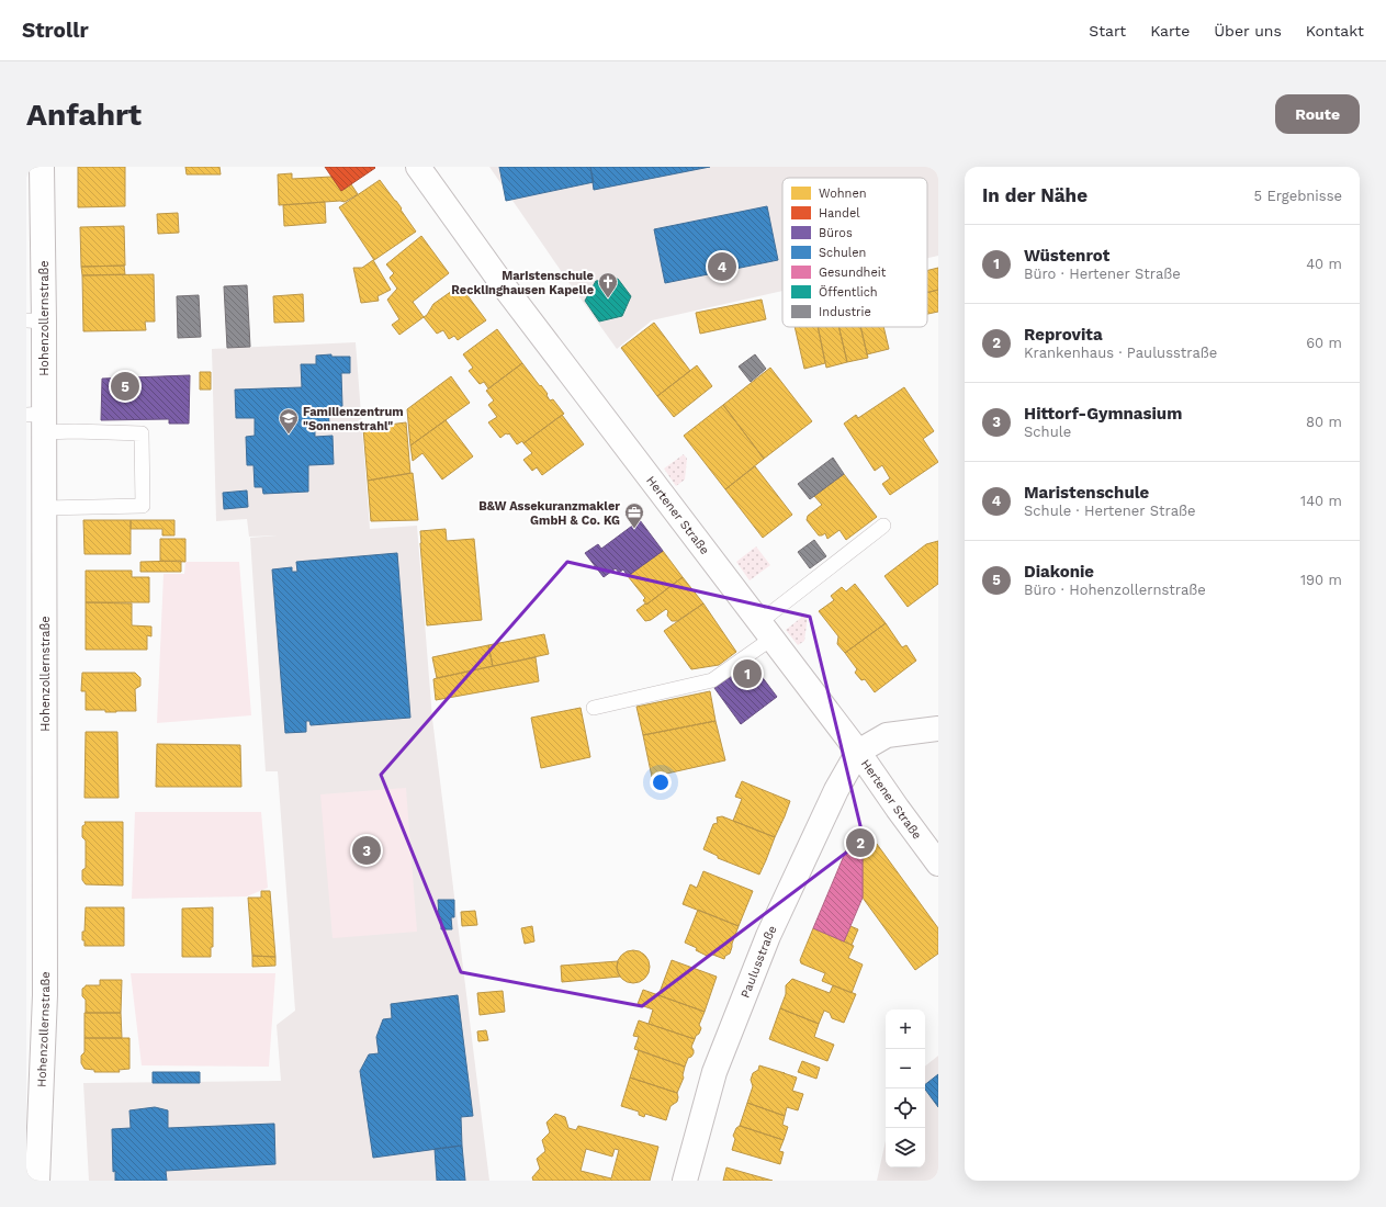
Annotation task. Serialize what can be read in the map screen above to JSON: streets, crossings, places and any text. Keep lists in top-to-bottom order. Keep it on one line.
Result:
{"streets":{"main road":["Hohenzollernstraße","Hertener Straße","Paulusstraße"]},"crossings":[["Hertener Straße","Paulusstraße"]],"places":{"church":["Maristenschule Recklinghausen Kapelle"],"school or university":["Familienzentrum \"Sonnenstrahl\""],"office":["B&W Assekuranzmakler GmbH & Co. KG"]},"legend":["Wohnen","Handel","Büros","Schulen","Gesundheit","Öffentlich","Industrie"],"page":{"header":"Strollr","nav":["Start","Karte","Über uns","Kontakt"],"buttons":"Route","title":"Anfahrt","heading":["In der Nähe","5 Ergebnisse"],"list":[{"mark":"1","name":"Wüstenrot","note":"Büro · Hertener Straße","value":"40 m"},{"mark":"2","name":"Reprovita","note":"Krankenhaus · Paulusstraße","value":"60 m"},{"mark":"3","name":"Hittorf-Gymnasium","note":"Schule","value":"80 m"},{"mark":"4","name":"Maristenschule","note":"Schule · Hertener Straße","value":"140 m"},{"mark":"5","name":"Diakonie","note":"Büro · Hohenzollernstraße","value":"190 m"}],"pins":["4","5","1","2","3"],"map_buttons":["+","−"]}}
